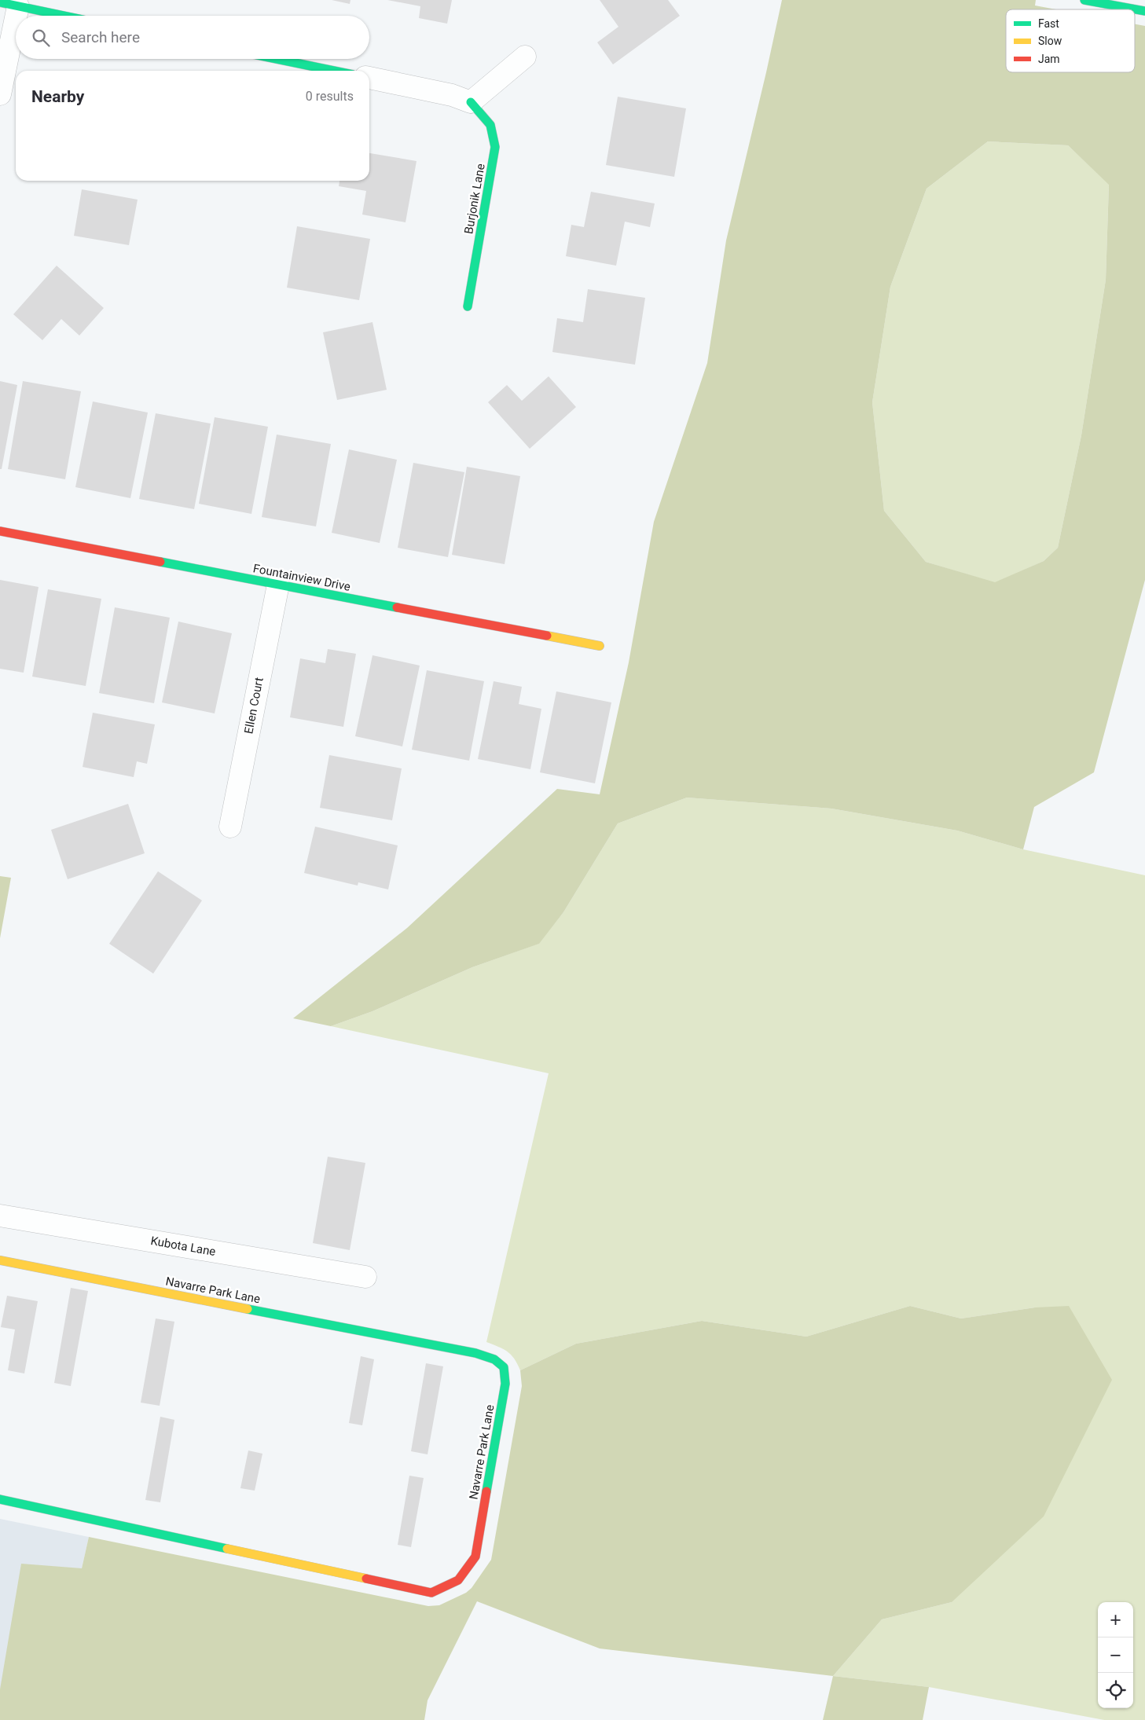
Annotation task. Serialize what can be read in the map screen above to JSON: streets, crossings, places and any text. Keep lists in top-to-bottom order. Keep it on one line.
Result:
{"streets":{"street":["Burjonik Lane","Fountainview Drive","Ellen Court","Kubota Lane","Navarre Park Lane"]},"crossings":[["Fountainview Drive","Ellen Court"]],"legend":["Fast","Slow","Jam"],"page":{"search":"Search here","heading":["Nearby","0 results"],"map_buttons":["+","−"]}}
